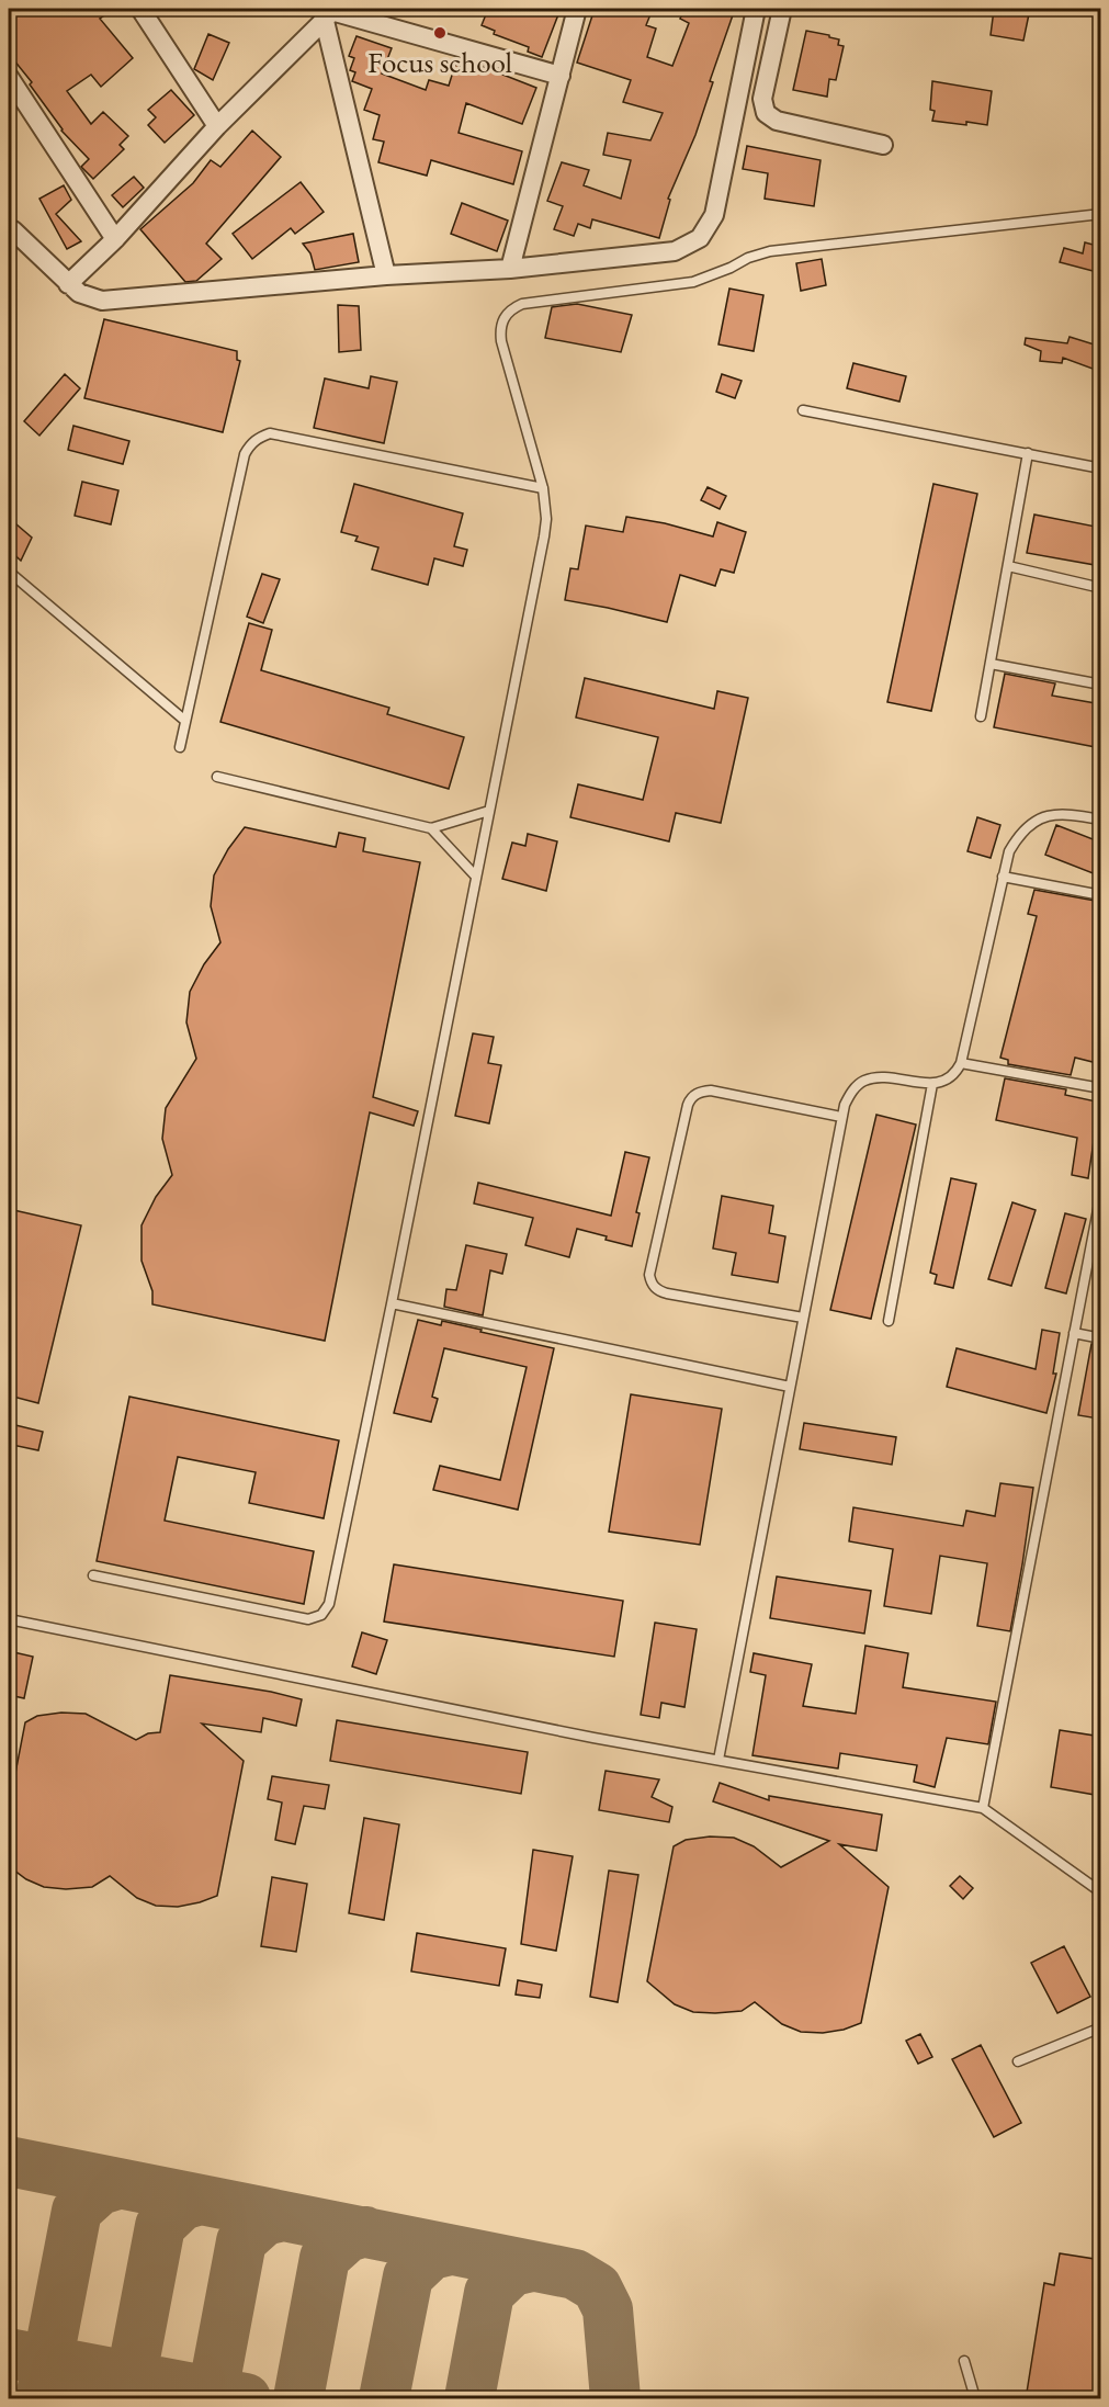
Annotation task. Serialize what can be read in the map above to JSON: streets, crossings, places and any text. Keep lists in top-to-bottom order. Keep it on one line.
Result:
{"places":["Focus school"]}
